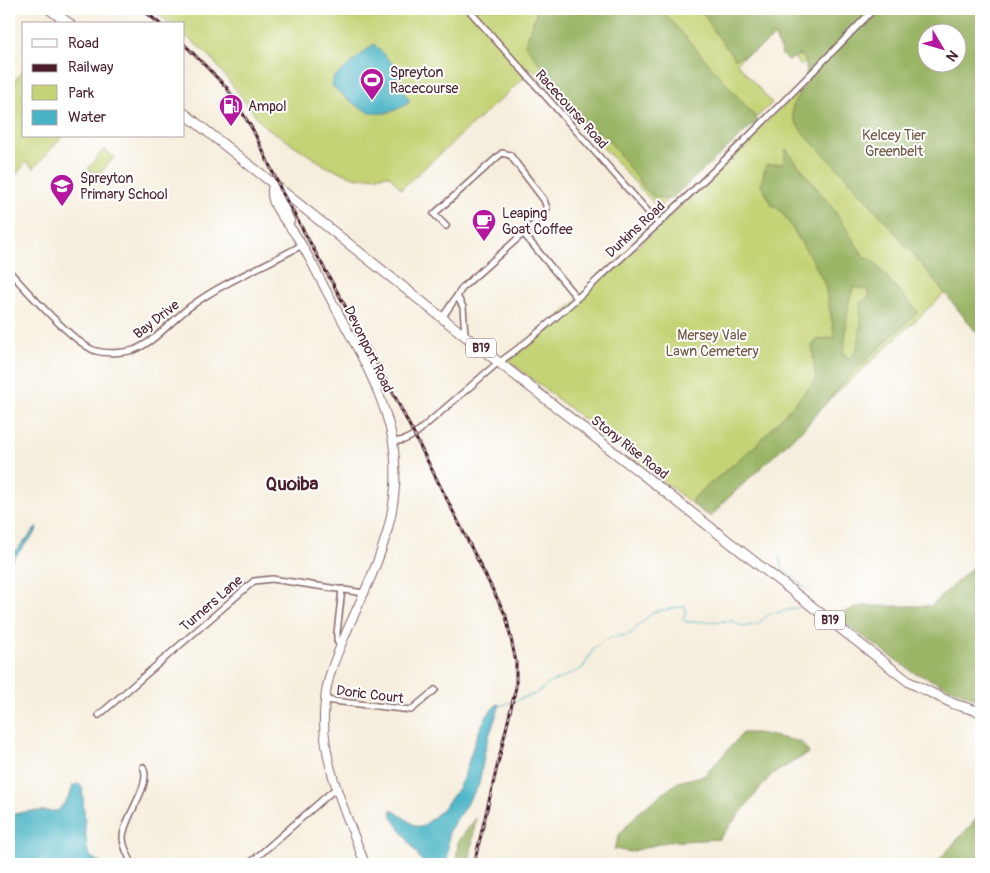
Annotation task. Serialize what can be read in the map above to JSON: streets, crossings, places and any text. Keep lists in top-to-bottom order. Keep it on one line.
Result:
{"streets":{"main road":["B19","Devonport Road","Stony Rise Road"],"street":["Racecourse Road","Durkins Road","Bay Drive","Turners Lane","Doric Court"]},"crossings":[["Racecourse Road","Durkins Road"],["Durkins Road","Devonport Road"],["Durkins Road","Stony Rise Road"],["Bay Drive","Devonport Road"],["B19","Devonport Road"],["B19","Stony Rise Road"],["Devonport Road","Stony Rise Road"],["Devonport Road","Turners Lane"],["Devonport Road","Doric Court"]],"districts":["Quoiba"],"parks":["Kelcey Tier Greenbelt","Mersey Vale Lawn Cemetery"],"places":{"sports":["Spreyton Racecourse"],"fuel station":["Ampol"],"school or university":["Spreyton Primary School"],"cafe":["Leaping Goat Coffee"]},"legend":["Road","Railway","Park","Water"],"north":"bottom right"}
